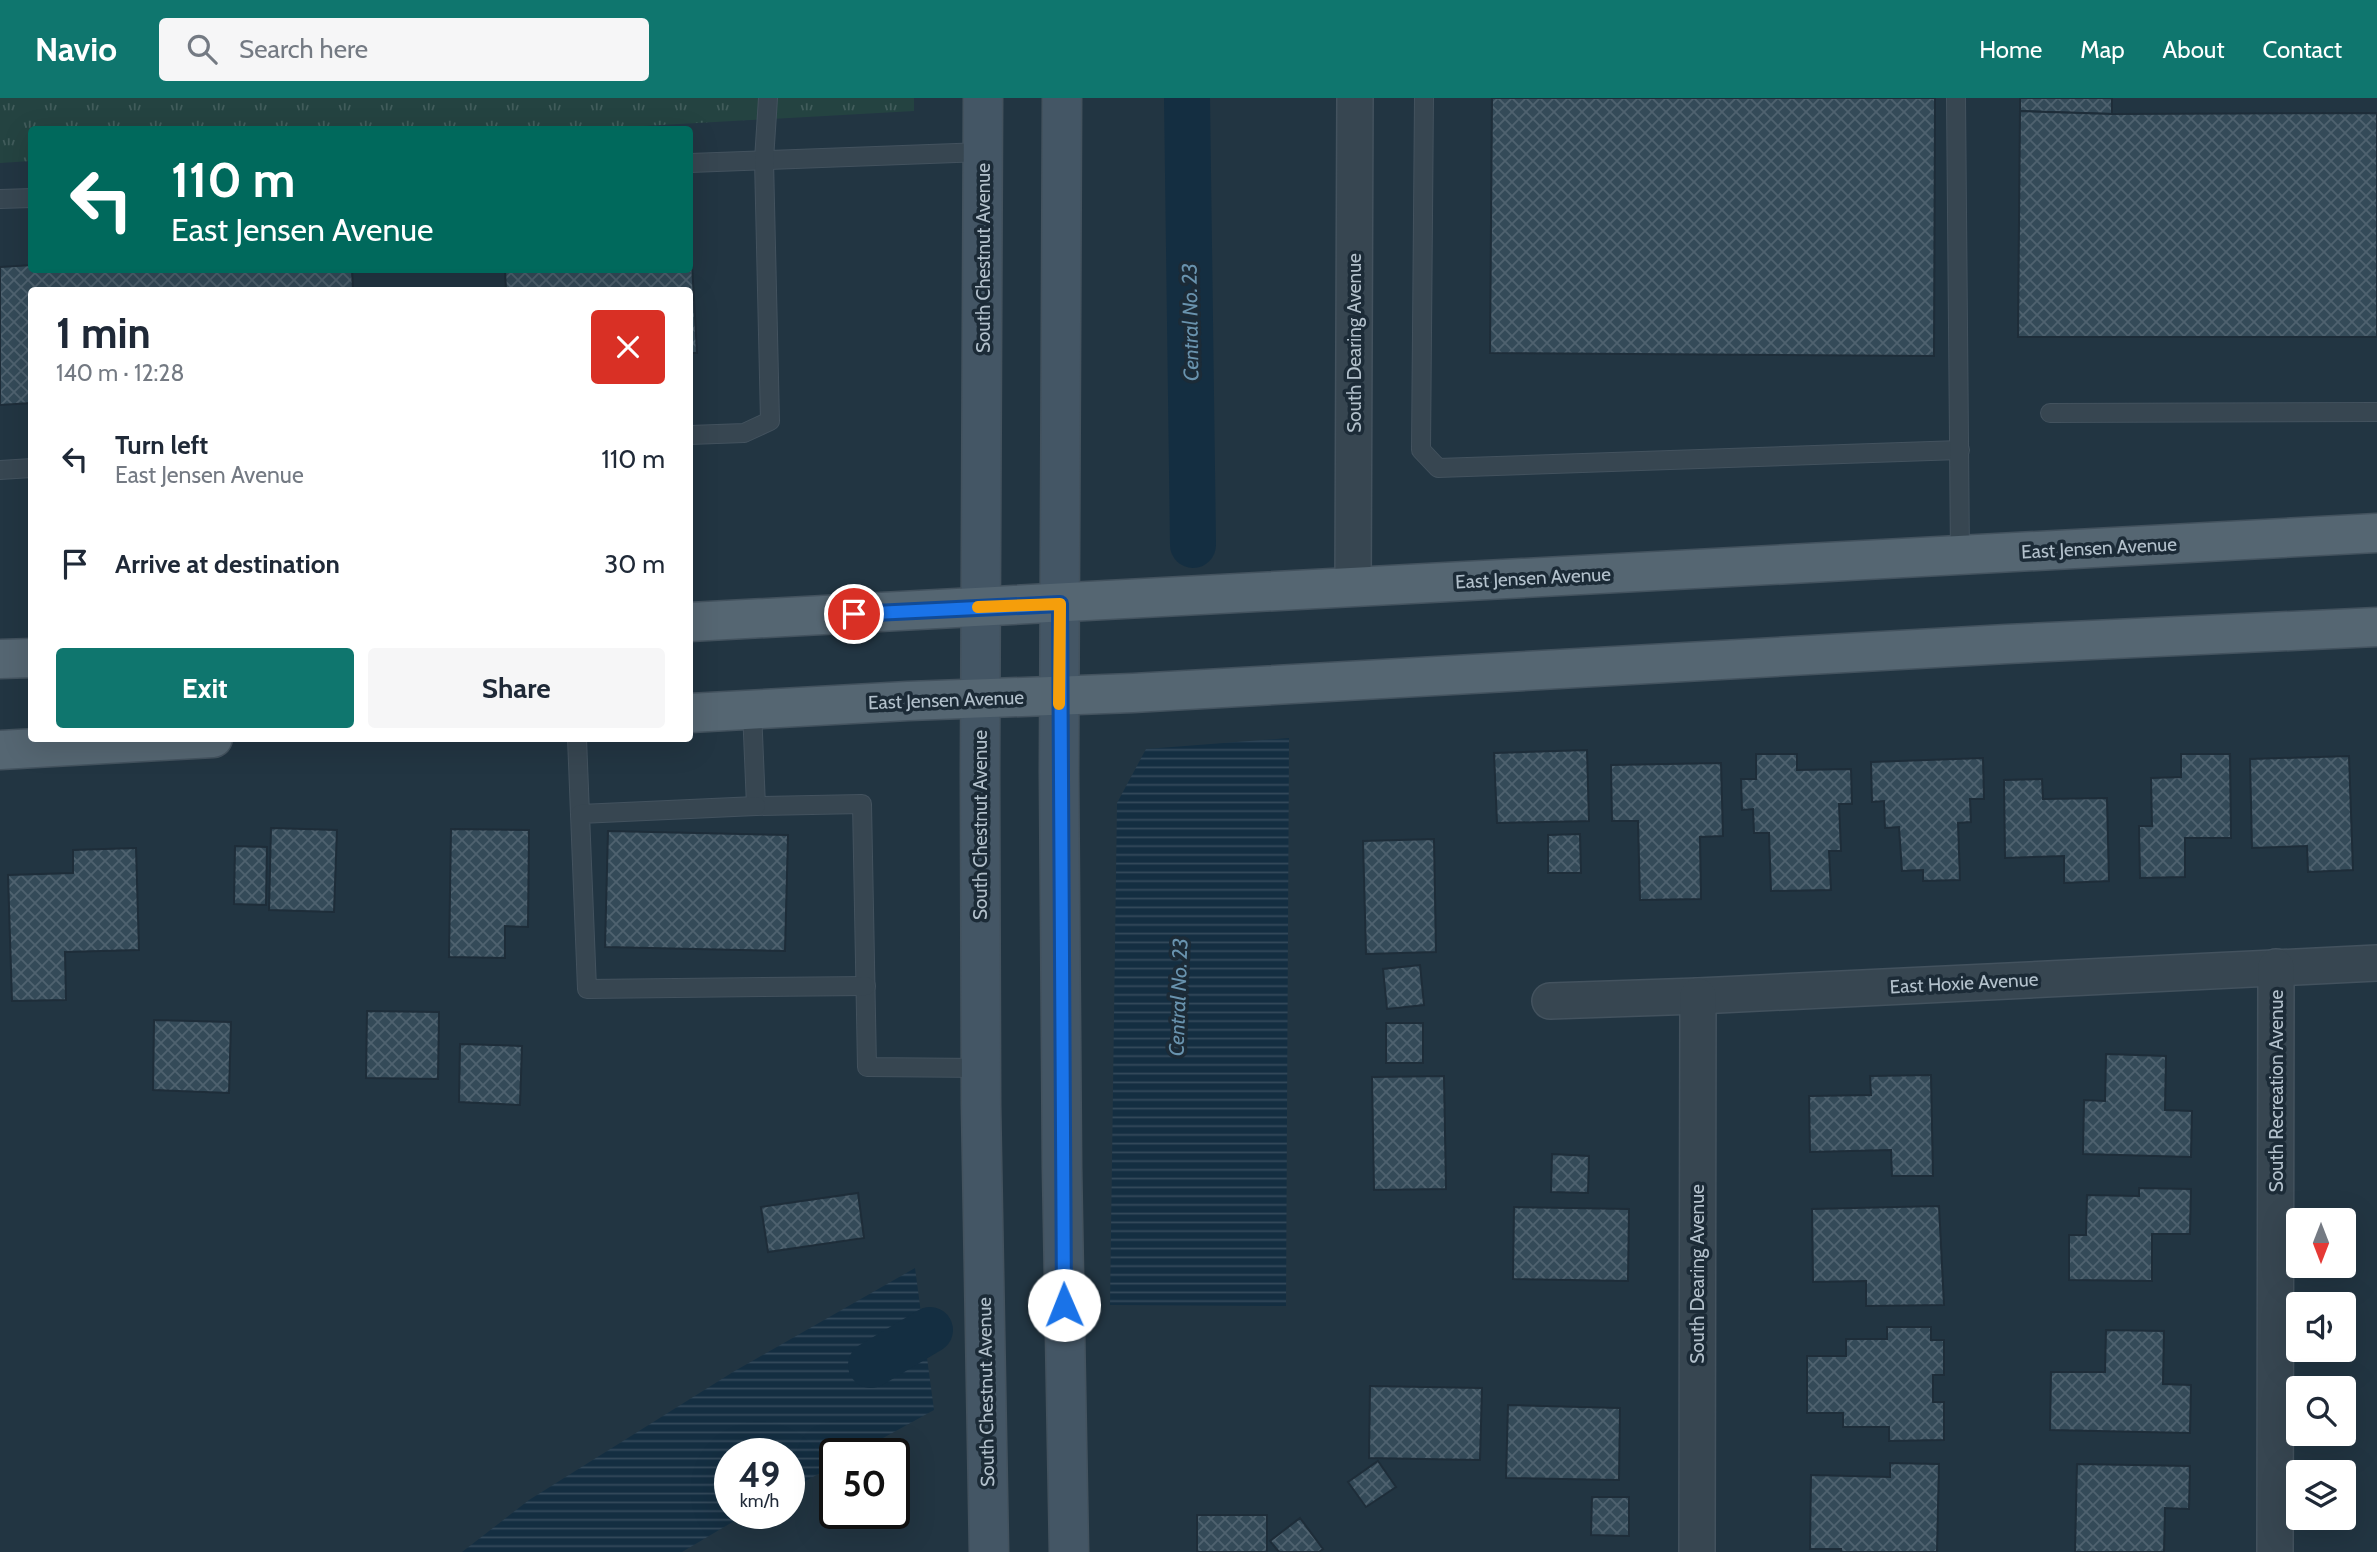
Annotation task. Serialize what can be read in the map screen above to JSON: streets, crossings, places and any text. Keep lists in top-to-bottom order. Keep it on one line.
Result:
{"streets":{"main road":["South Chestnut Avenue","East Jensen Avenue"],"street":["South Dearing Avenue","East Hoxie Avenue","South Recreation Avenue"]},"crossings":[["South Chestnut Avenue","East Jensen Avenue"],["South Dearing Avenue","East Jensen Avenue"],["South Dearing Avenue","East Hoxie Avenue"],["East Hoxie Avenue","South Recreation Avenue"]],"water":["Central No. 23"],"north":"bottom","page":{"header":"Navio","search":"Search here","nav":["Home","Map","About","Contact"],"turn":["110 m","East Jensen Avenue"],"heading":["1 min","140 m · 12:28"],"list":[{"name":"Turn left","note":"East Jensen Avenue","value":"110 m"},{"name":"Arrive at destination","value":"30 m"}],"buttons":["Exit","Share"],"speed":"49 km/h","limit":"50"}}
